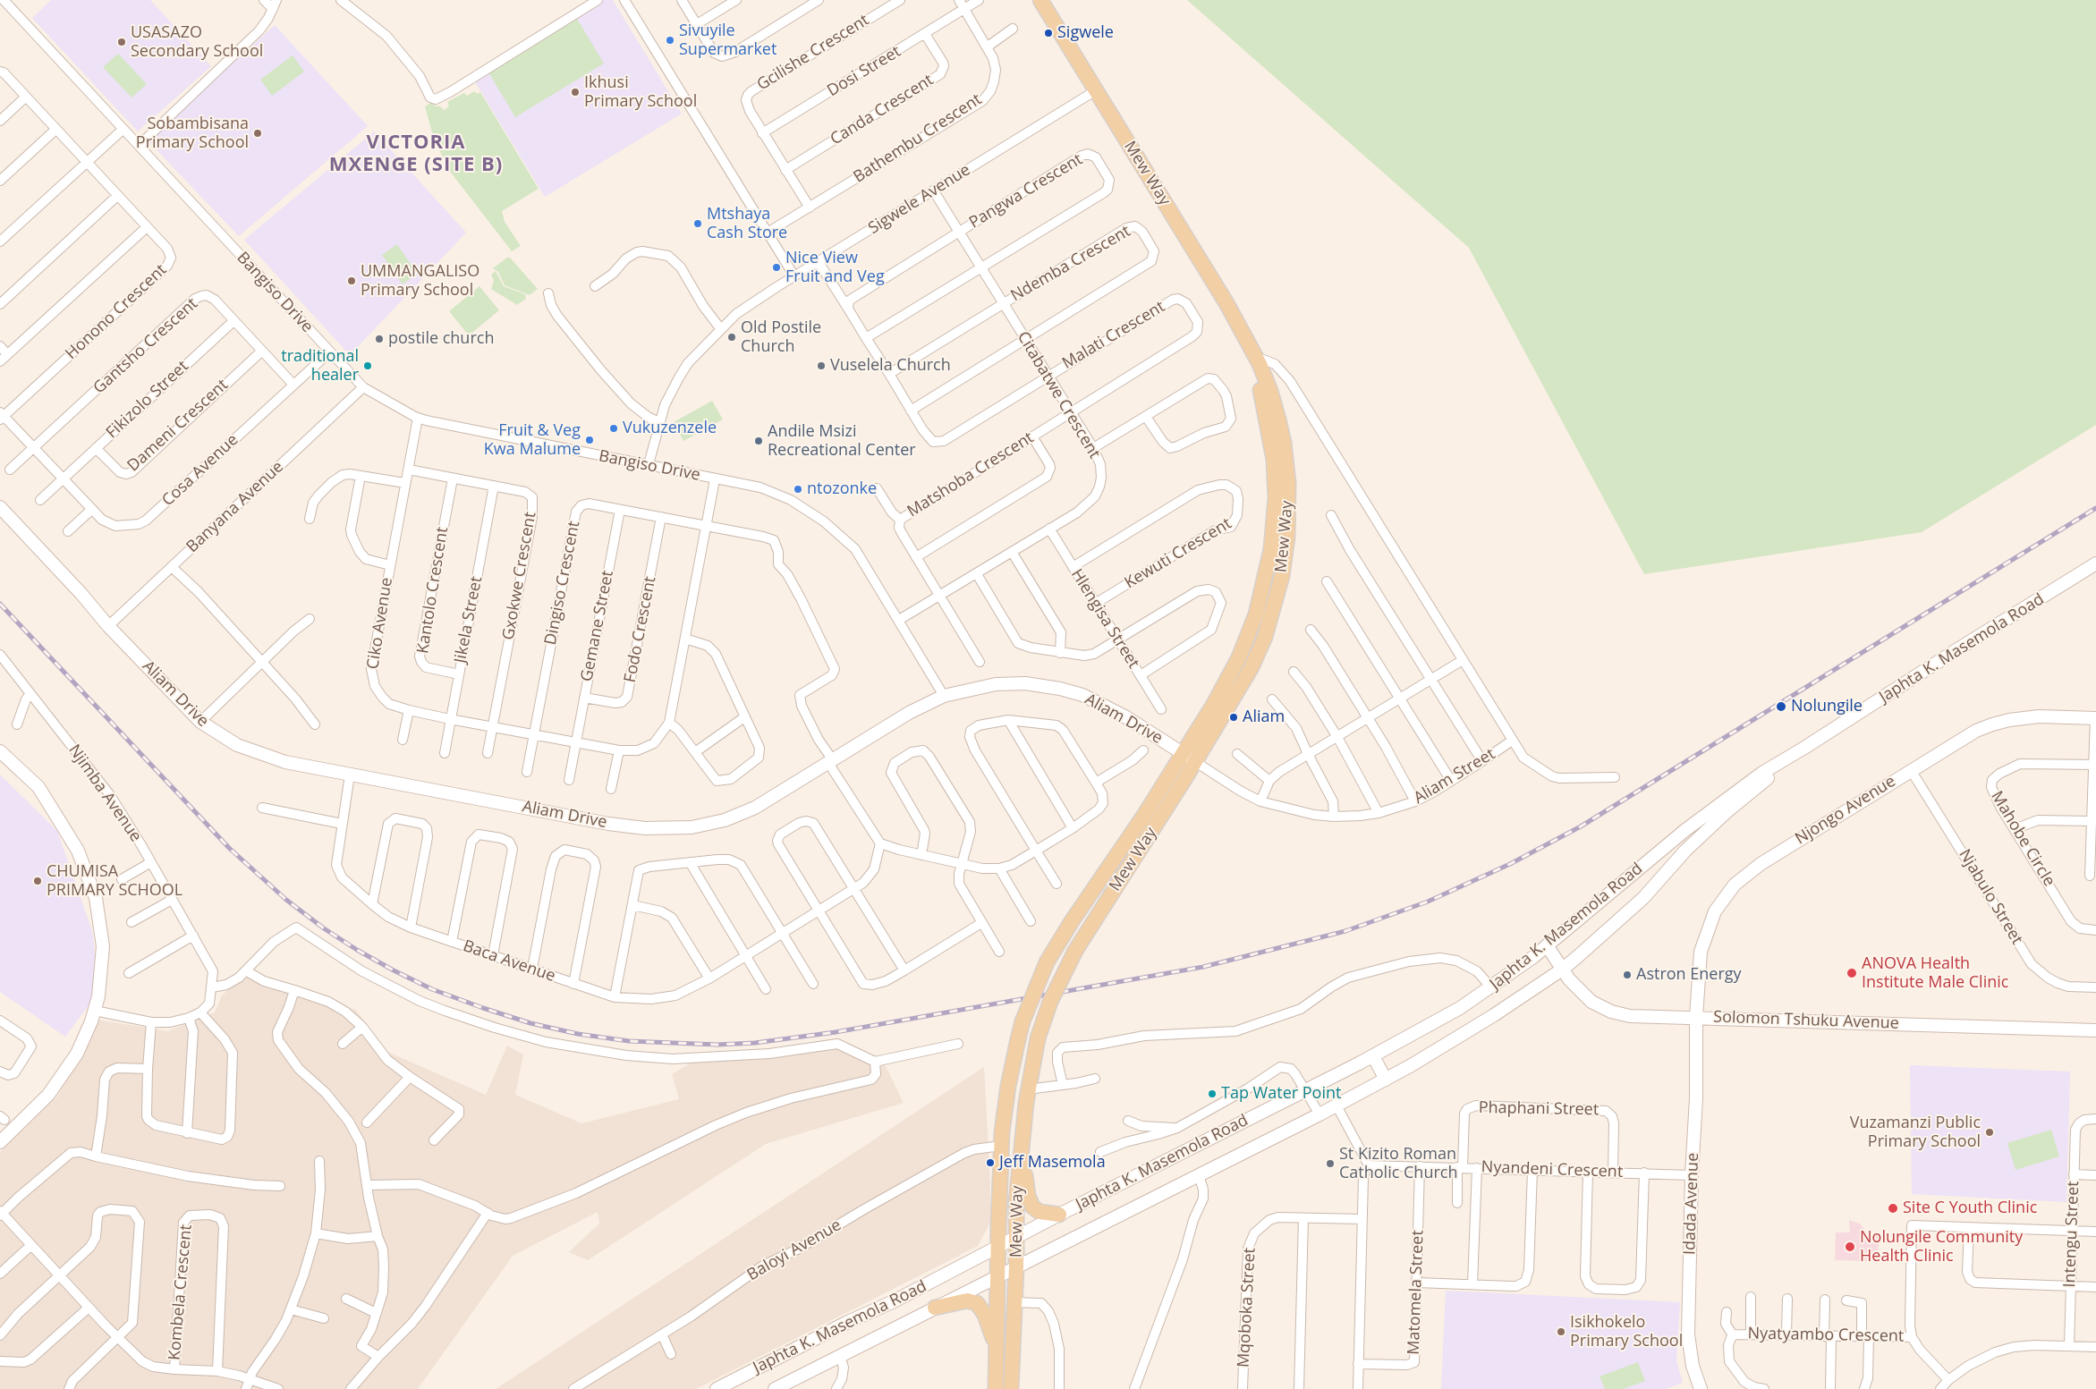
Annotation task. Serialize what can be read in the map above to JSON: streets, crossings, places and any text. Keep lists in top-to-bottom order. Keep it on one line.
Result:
{"streets":{"main road":["Mew Way"],"street":["Gcilishe Crescent","Dosi Street","Canda Crescent","Bathembu Crescent","Pangwa Crescent","Sigwele Avenue","Ndemba Crescent","Bangiso Drive","Honono Crescent","Malati Crescent","Gantsho Crescent","Citabatwe Crescent","Fikizolo Street","Dameni Crescent","Cosa Avenue","Matshoba Crescent","Banyana Avenue","Kewuti Crescent","Gxokwe Crescent","Dingiso Crescent","Kantolo Crescent","Hlengisa Street","Jikela Street","Ciko Avenue","Gemane Street","Fodo Crescent","Japhta K. Masemola Road","Aliam Drive","Aliam Street","Njimba Avenue","Njongo Avenue","Mahobe Circle","Njabulo Street","Baca Avenue","Solomon Tshuku Avenue","Phaphani Street","Nyandeni Crescent","Idada Avenue","Intengu Street","Baloyi Avenue","Kombela Crescent","Matomela Street","Mqoboka Street","Nyatyambo Crescent"]},"crossings":[["Gcilishe Crescent","Dosi Street"],["Gcilishe Crescent","Canda Crescent"],["Gcilishe Crescent","Bathembu Crescent"],["Dosi Street","Canda Crescent"],["Dosi Street","Bathembu Crescent"],["Mew Way","Sigwele Avenue"],["Mew Way","Japhta K. Masemola Road"],["Mew Way","Aliam Drive"],["Mew Way","Aliam Street"],["Mew Way","Baloyi Avenue"],["Pangwa Crescent","Citabatwe Crescent"],["Sigwele Avenue","Bangiso Drive"],["Sigwele Avenue","Citabatwe Crescent"],["Ndemba Crescent","Citabatwe Crescent"],["Bangiso Drive","Citabatwe Crescent"],["Bangiso Drive","Cosa Avenue"],["Bangiso Drive","Banyana Avenue"],["Bangiso Drive","Ciko Avenue"],["Bangiso Drive","Aliam Drive"],["Honono Crescent","Cosa Avenue"],["Malati Crescent","Citabatwe Crescent"],["Malati Crescent","Matshoba Crescent"],["Gantsho Crescent","Fikizolo Street"],["Gantsho Crescent","Dameni Crescent"],["Gantsho Crescent","Cosa Avenue"],["Citabatwe Crescent","Matshoba Crescent"],["Citabatwe Crescent","Hlengisa Street"],["Fikizolo Street","Dameni Crescent"],["Fikizolo Street","Cosa Avenue"],["Banyana Avenue","Aliam Drive"],["Kewuti Crescent","Hlengisa Street"],["Gxokwe Crescent","Kantolo Crescent"],["Gxokwe Crescent","Jikela Street"],["Gxokwe Crescent","Ciko Avenue"],["Dingiso Crescent","Ciko Avenue"],["Dingiso Crescent","Gemane Street"],["Dingiso Crescent","Fodo Crescent"],["Kantolo Crescent","Jikela Street"],["Jikela Street","Ciko Avenue"],["Ciko Avenue","Gemane Street"],["Gemane Street","Fodo Crescent"],["Japhta K. Masemola Road","Solomon Tshuku Avenue"],["Aliam Drive","Aliam Street"],["Aliam Drive","Baca Avenue"],["Njongo Avenue","Njabulo Street"],["Njongo Avenue","Solomon Tshuku Avenue"],["Njongo Avenue","Idada Avenue"],["Solomon Tshuku Avenue","Idada Avenue"],["Phaphani Street","Nyandeni Crescent"],["Nyandeni Crescent","Idada Avenue"],["Nyandeni Crescent","Matomela Street"]],"districts":["VICTORIA MXENGE (SITE B)"],"places":["Sigwele","Sivuyile Supermarket","USASAZO Secondary School","Ikhusi Primary School","Sobambisana Primary School","Mtshaya Cash Store","Nice View Fruit and Veg","UMMANGALISO Primary School","Old Postile Church","postile church","traditional healer","Vuselela Church","Vukuzenzele","Fruit & Veg Kwa Malume","Andile Msizi Recreational Center","ntozonke","Nolungile","Aliam","CHUMISA PRIMARY SCHOOL","ANOVA Health Institute Male Clinic","Astron Energy","Tap Water Point","Vuzamanzi Public Primary School","Jeff Masemola","St Kizito Roman Catholic Church","Site C Youth Clinic","Nolungile Community Health Clinic","Isikhokelo Primary School"]}
